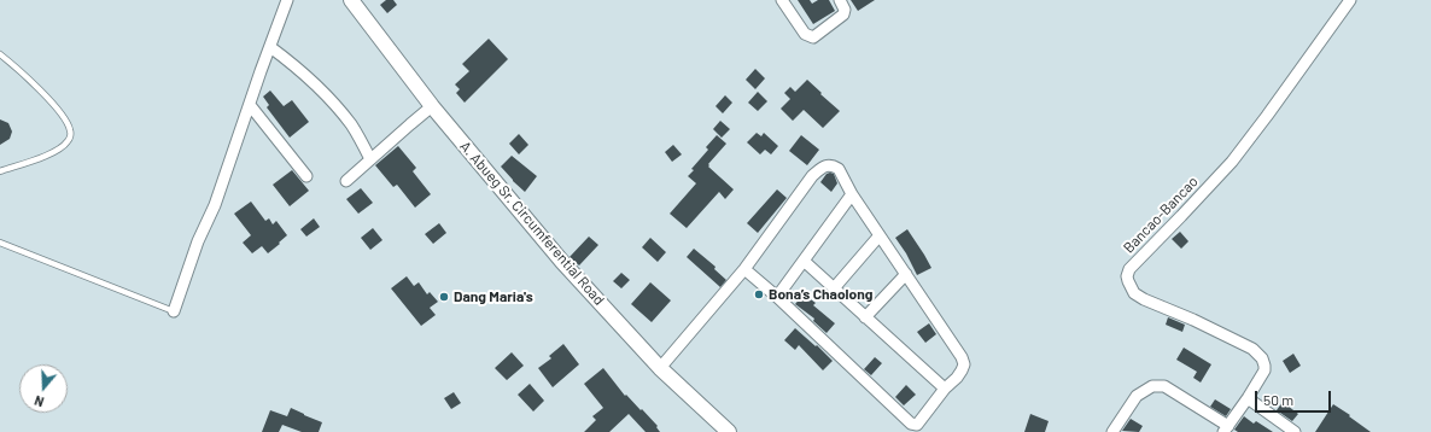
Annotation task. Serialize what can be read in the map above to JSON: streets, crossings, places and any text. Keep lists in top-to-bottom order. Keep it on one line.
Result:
{"streets":{"street":["Bancao-Bancao","A. Abueg Sr. Circumferential Road"]},"places":["Bona’s Chaolong","Dang Maria's"],"scale_bar":"50 m","north":"bottom"}
